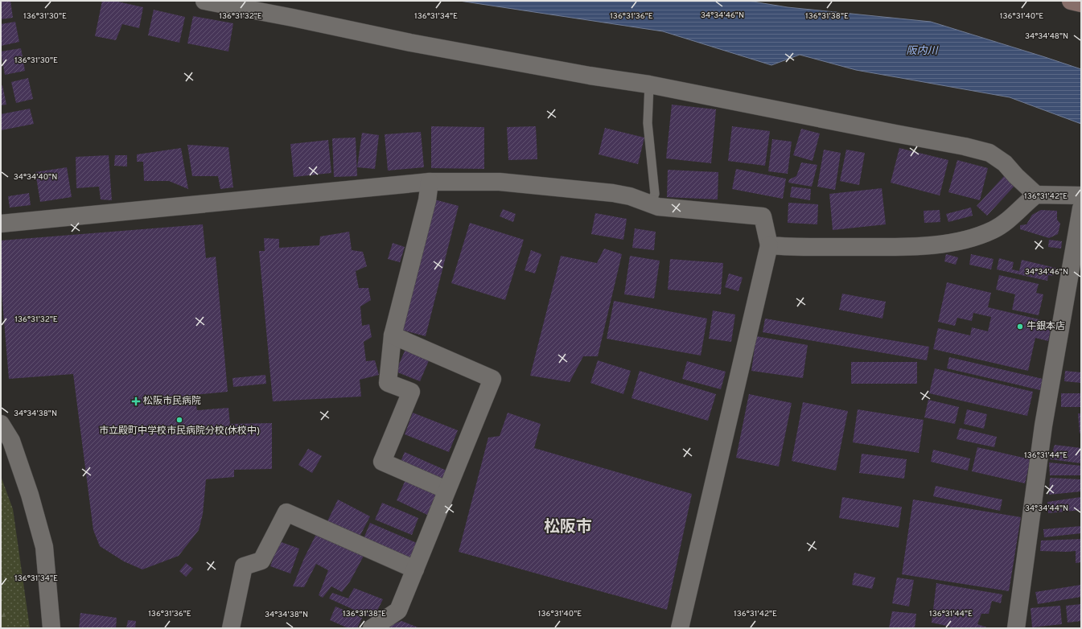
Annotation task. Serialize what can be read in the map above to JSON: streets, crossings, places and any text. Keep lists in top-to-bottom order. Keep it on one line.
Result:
{"districts":["松阪市"],"water":["阪内川"],"places":{"other":["牛銀本店","市立殿町中学校市民病院分校(休校中)"],"health":["松阪市民病院"]},"coordinates":["34°34'46\"N","136°31'30\"E","136°31'32\"E","136°31'34\"E","136°31'36\"E","136°31'38\"E","136°31'40\"E","34°34'48\"N","34°34'40\"N","136°31'42\"E","34°34'38\"N","136°31'44\"E","34°34'44\"N"]}
